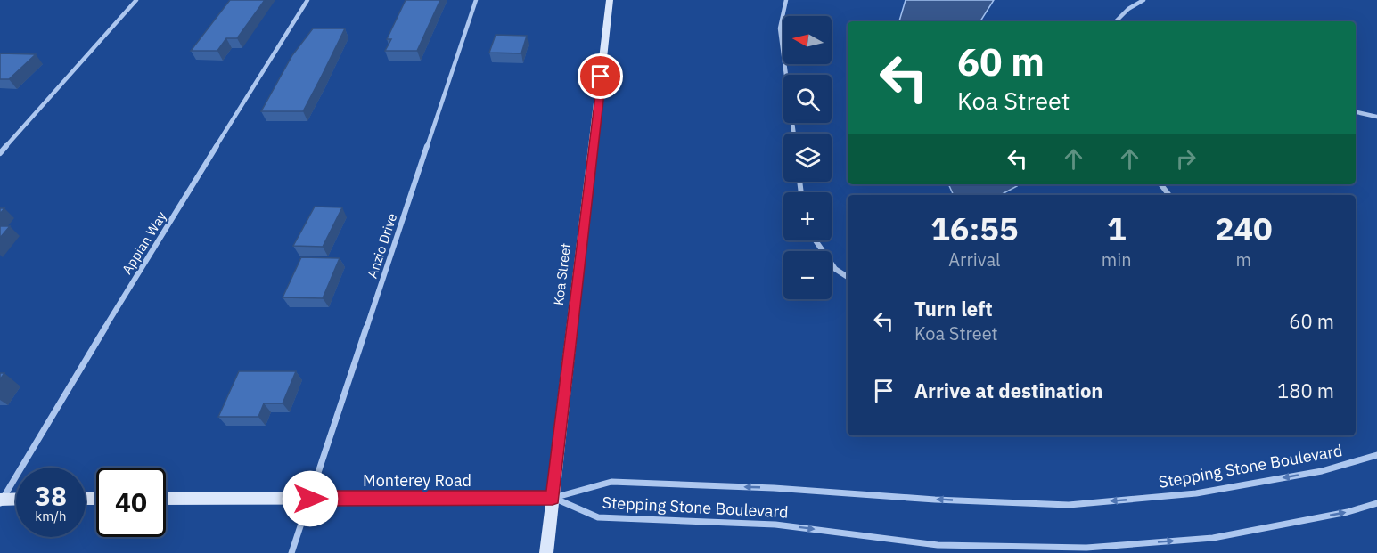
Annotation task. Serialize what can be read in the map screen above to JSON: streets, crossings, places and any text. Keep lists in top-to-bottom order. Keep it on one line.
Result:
{"streets":{"main road":["Koa Street","Monterey Road"],"street":["Appian Way","Anzio Drive","Stepping Stone Boulevard"]},"crossings":[["Anzio Drive","Monterey Road"],["Koa Street","Stepping Stone Boulevard"],["Koa Street","Monterey Road"],["Stepping Stone Boulevard","Monterey Road"]],"north":"left","page":{"map_buttons":["+","−"],"turn":["60 m","Koa Street"],"eta":["16:55","Arrival","1","min","240","m"],"list":[{"name":"Turn left","note":"Koa Street","value":"60 m"},{"name":"Arrive at destination","value":"180 m"}],"speed":"38 km/h","limit":"40"}}
